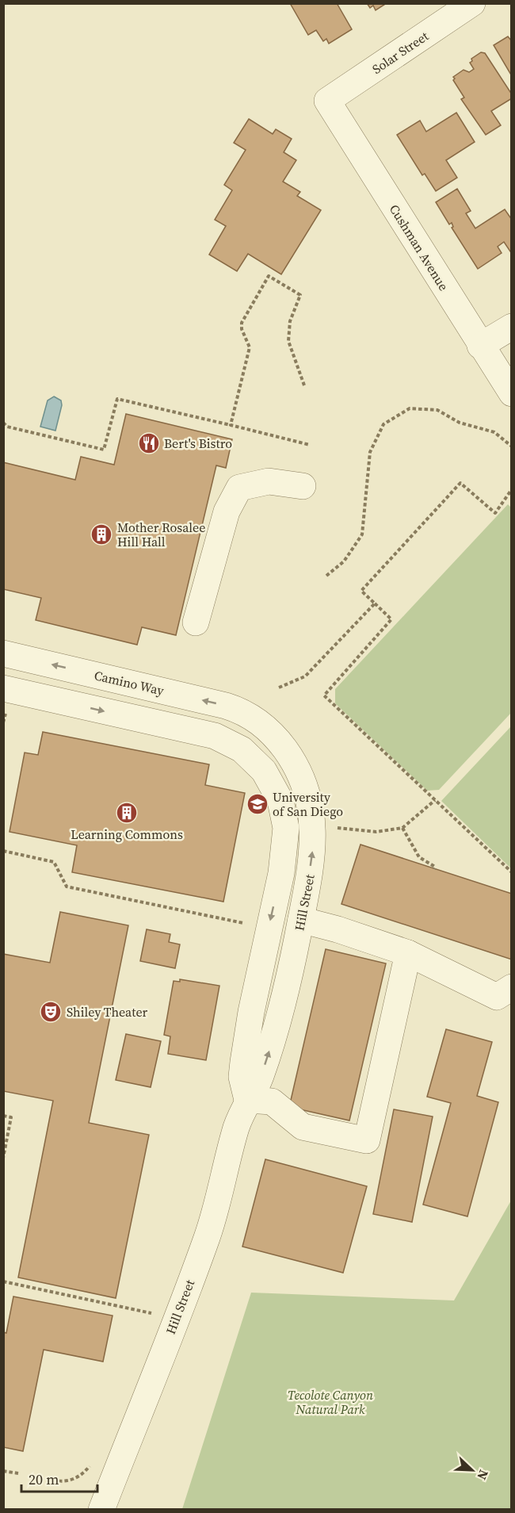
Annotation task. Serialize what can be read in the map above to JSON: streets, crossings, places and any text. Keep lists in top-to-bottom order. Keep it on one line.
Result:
{"streets":{"street":["Solar Street","Cushman Avenue","Camino Way","Hill Street"]},"crossings":[["Solar Street","Cushman Avenue"],["Camino Way","Hill Street"]],"one_way":["Camino Way","Hill Street"],"parks":["Tecolote Canyon Natural Park"],"places":{"restaurant":["Bert's Bistro"],"building":["Mother Rosalee Hill Hall","Learning Commons"],"school or university":["University of San Diego"],"theatre":["Shiley Theater"]},"scale_bar":"20 m","north":"bottom right"}
